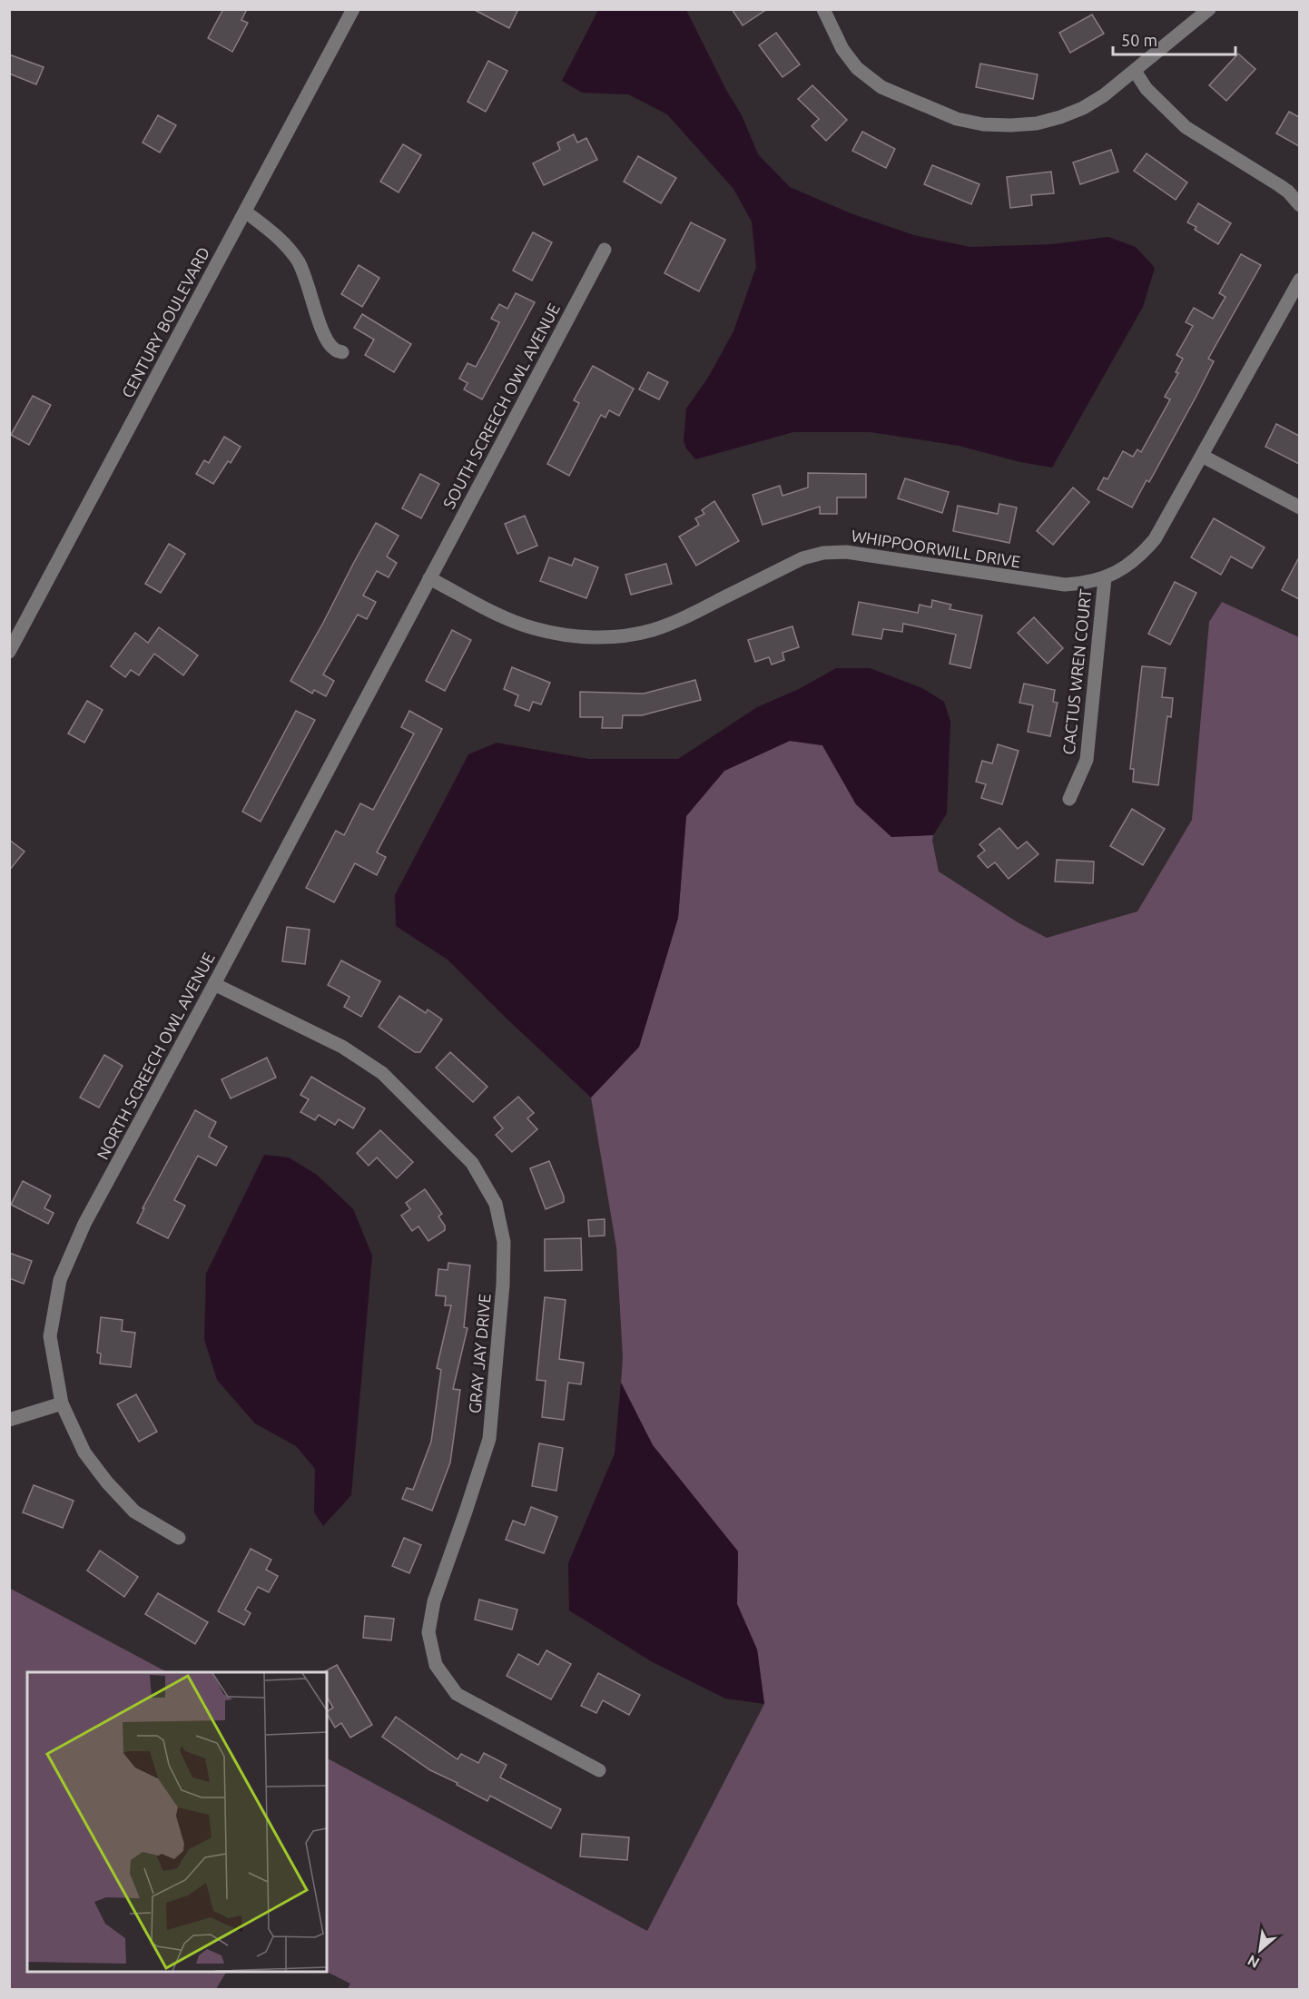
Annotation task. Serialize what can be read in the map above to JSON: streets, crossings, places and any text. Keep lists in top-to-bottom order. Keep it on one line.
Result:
{"streets":{"street":["CENTURY BOULEVARD","SOUTH SCREECH OWL AVENUE","WHIPPOORWILL DRIVE","CACTUS WREN COURT","NORTH SCREECH OWL AVENUE","GRAY JAY DRIVE"]},"crossings":[["SOUTH SCREECH OWL AVENUE","WHIPPOORWILL DRIVE"],["SOUTH SCREECH OWL AVENUE","NORTH SCREECH OWL AVENUE"],["WHIPPOORWILL DRIVE","CACTUS WREN COURT"],["WHIPPOORWILL DRIVE","NORTH SCREECH OWL AVENUE"],["NORTH SCREECH OWL AVENUE","GRAY JAY DRIVE"]],"scale_bar":"50 m","north":"bottom left"}
